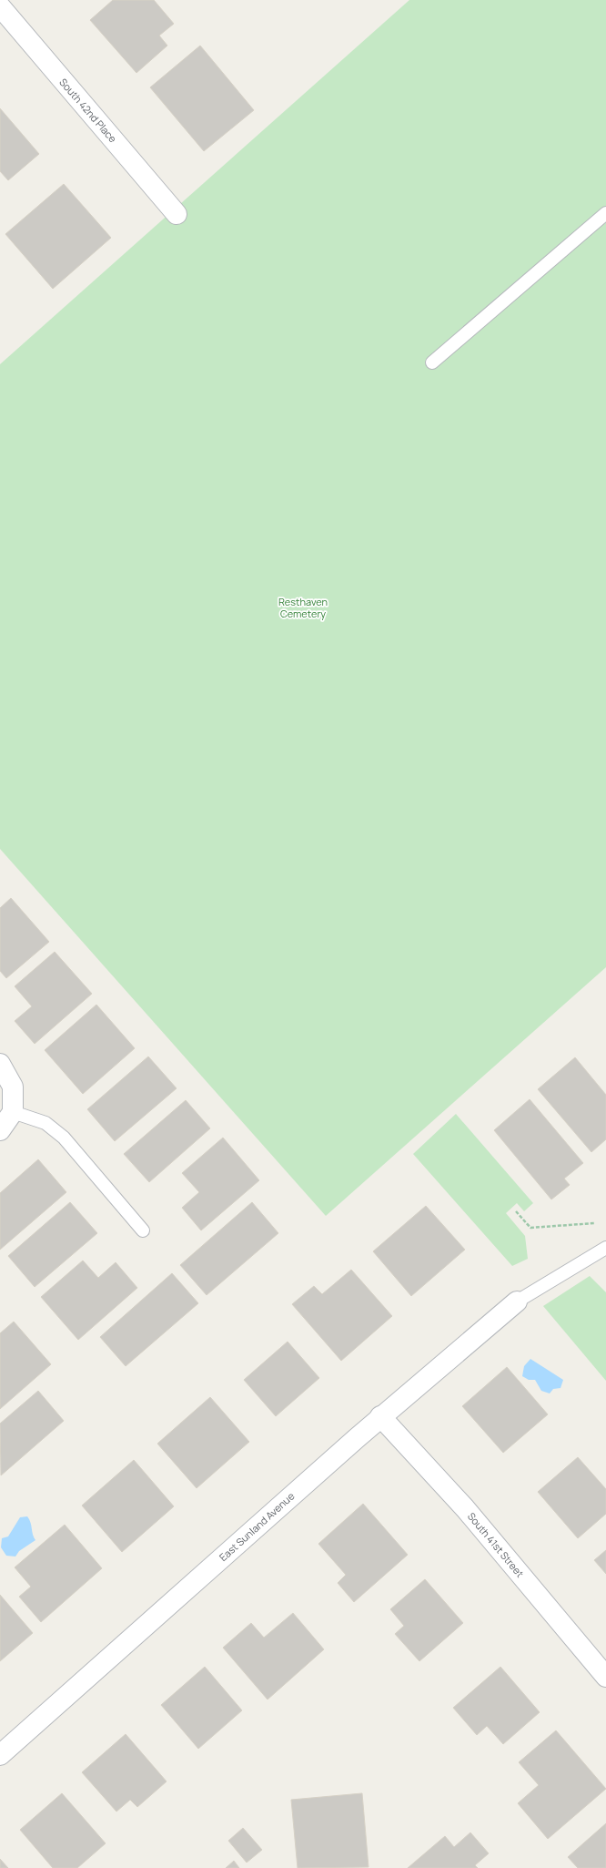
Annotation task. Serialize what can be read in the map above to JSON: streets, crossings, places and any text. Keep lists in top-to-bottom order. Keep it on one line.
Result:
{"streets":{"street":["South 42nd Place","East Sunland Avenue","South 41st Street"]},"crossings":[["East Sunland Avenue","South 41st Street"]],"parks":["Resthaven Cemetery"]}
